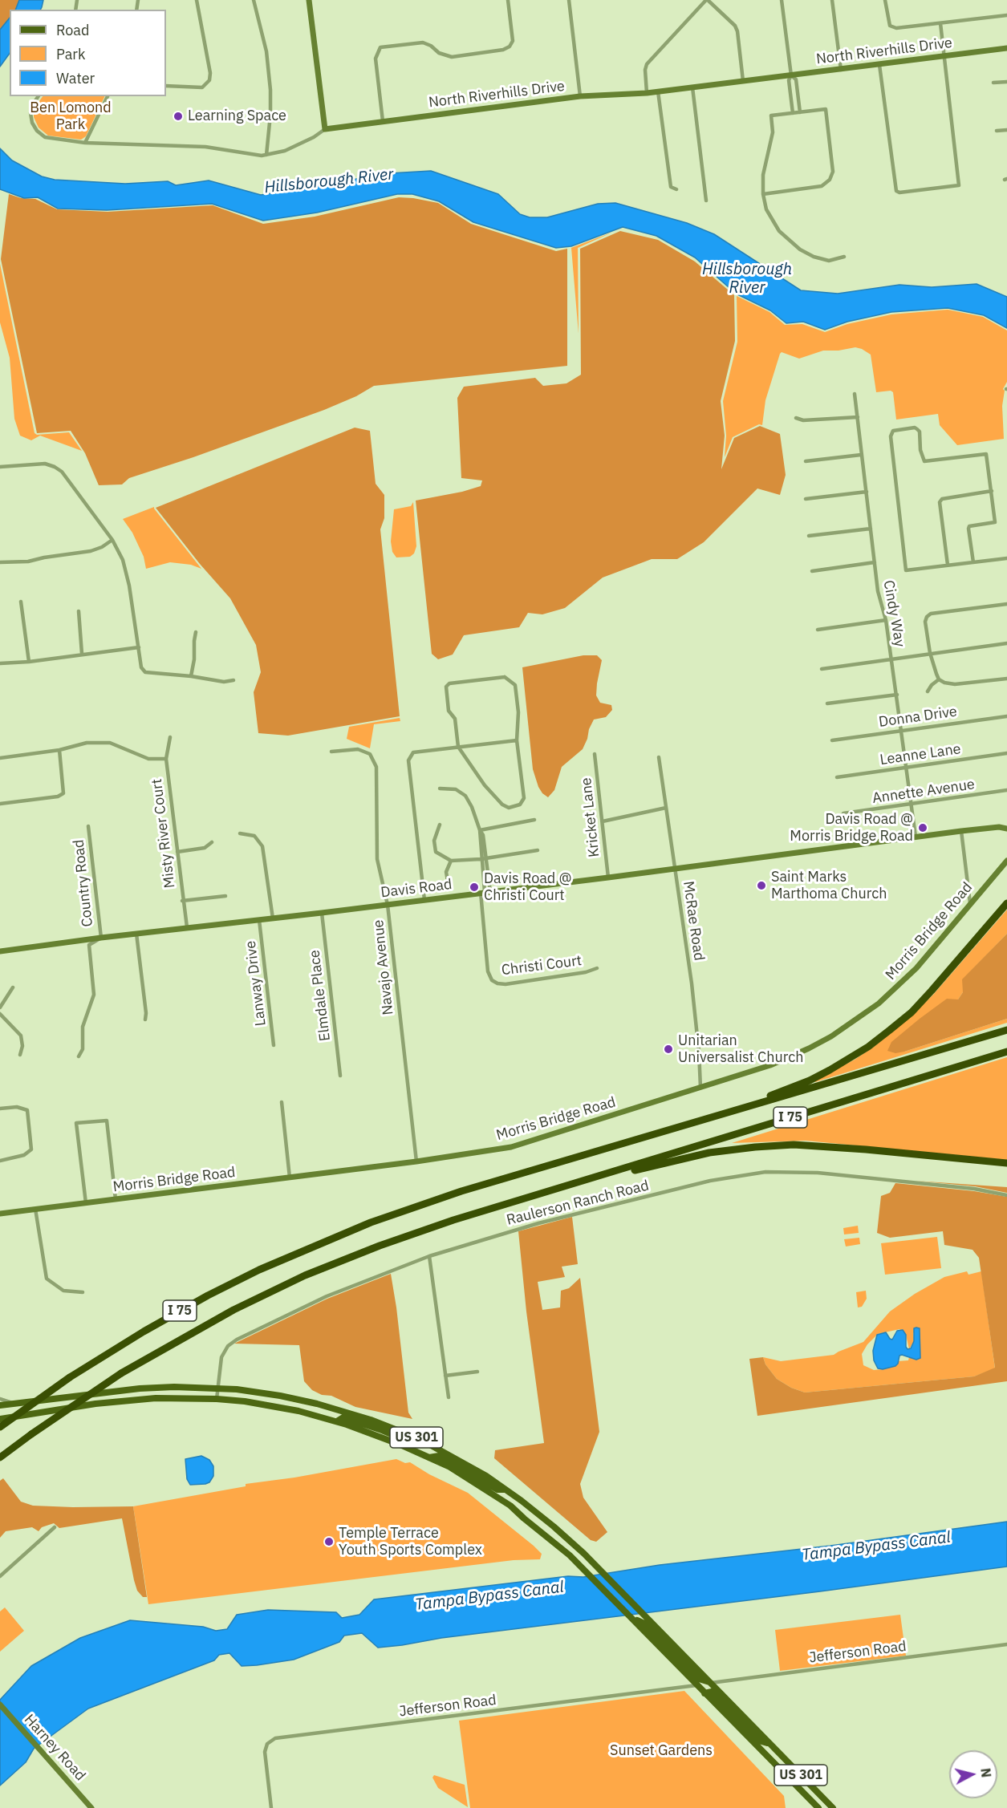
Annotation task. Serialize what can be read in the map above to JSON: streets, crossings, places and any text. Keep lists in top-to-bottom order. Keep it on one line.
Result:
{"streets":{"highway":["I 75"],"main road":["US 301"],"street":["North Riverhills Drive","Cindy Way","Donna Drive","Leanne Lane","Annette Avenue","Kricket Lane","Misty River Court","Country Road","Davis Road","McRae Road","Morris Bridge Road","Christi Court","Navajo Avenue","Lanway Drive","Elmdale Place","Raulerson Ranch Road","Jefferson Road","Harney Road"]},"crossings":[["Cindy Way","Donna Drive"],["Cindy Way","Leanne Lane"],["Cindy Way","Annette Avenue"],["Cindy Way","Davis Road"],["Kricket Lane","Davis Road"],["Misty River Court","Davis Road"],["Country Road","Davis Road"],["Davis Road","McRae Road"],["Davis Road","Christi Court"],["Davis Road","Navajo Avenue"],["Davis Road","Lanway Drive"],["Davis Road","Elmdale Place"],["McRae Road","Morris Bridge Road"],["Morris Bridge Road","Navajo Avenue"],["Raulerson Ranch Road","US 301"],["US 301","Jefferson Road"]],"water":["Hillsborough River","Tampa Bypass Canal"],"parks":["Ben Lomond Park","Sunset Gardens"],"places":["Learning Space","Davis Road @ Morris Bridge Road","Saint Marks Marthoma Church","Davis Road @ Christi Court","Unitarian Universalist Church","Temple Terrace Youth Sports Complex"],"legend":["Road","Park","Water"],"north":"right"}
